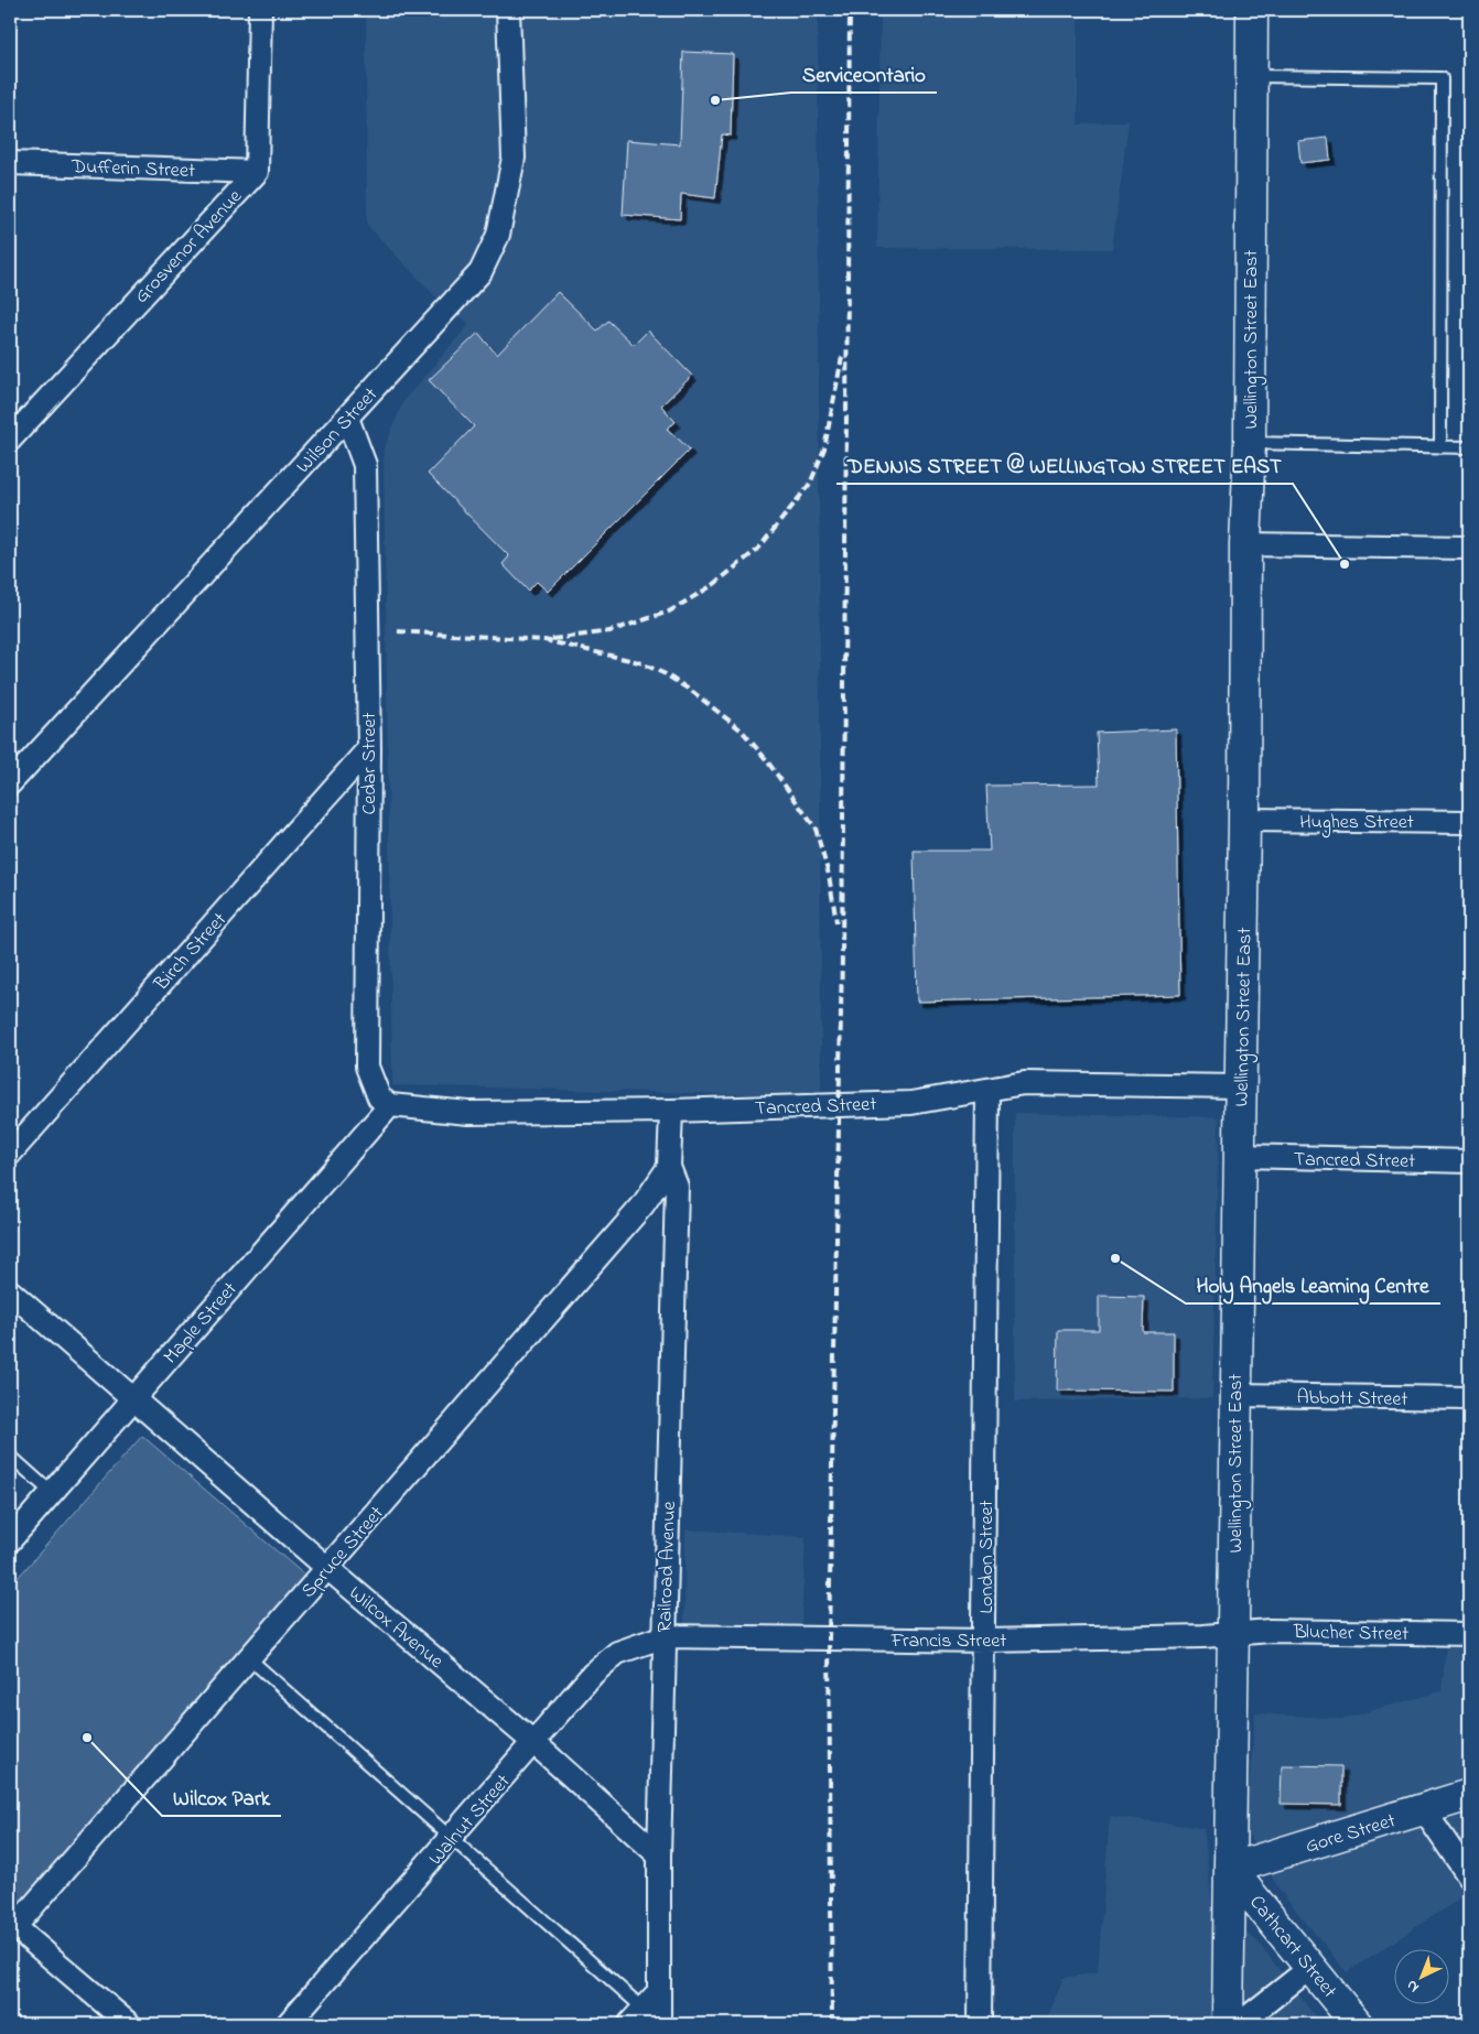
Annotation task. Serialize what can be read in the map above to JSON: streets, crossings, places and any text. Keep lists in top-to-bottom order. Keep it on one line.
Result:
{"streets":{"main road":["Wellington Street East","Gore Street","Cathcart Street"],"street":["Dufferin Street","Grosvenor Avenue","Wilson Street","Cedar Street","Hughes Street","Birch Street","Tancred Street","Maple Street","Abbott Street","Spruce Street","London Street","Railroad Avenue","Wilcox Avenue","Blucher Street","Francis Street","Walnut Street"]},"crossings":[["Dufferin Street","Grosvenor Avenue"],["Wellington Street East","Hughes Street"],["Wellington Street East","Tancred Street"],["Wellington Street East","Abbott Street"],["Wellington Street East","Blucher Street"],["Wellington Street East","Francis Street"],["Wellington Street East","Gore Street"],["Wellington Street East","Cathcart Street"],["Wilson Street","Cedar Street"],["Cedar Street","Birch Street"],["Cedar Street","Tancred Street"],["Cedar Street","Maple Street"],["Tancred Street","Maple Street"],["Tancred Street","London Street"],["Tancred Street","Railroad Avenue"],["Maple Street","Wilcox Avenue"],["Spruce Street","Railroad Avenue"],["Spruce Street","Wilcox Avenue"],["London Street","Francis Street"],["Railroad Avenue","Wilcox Avenue"],["Railroad Avenue","Francis Street"],["Railroad Avenue","Walnut Street"],["Wilcox Avenue","Walnut Street"],["Blucher Street","Francis Street"],["Francis Street","Walnut Street"],["Gore Street","Cathcart Street"]],"places":["ServiceOntario","DENNIS STREET @ WELLINGTON STREET EAST","Holy Angels Learning Centre","Wilcox Park"],"north":"bottom left"}
